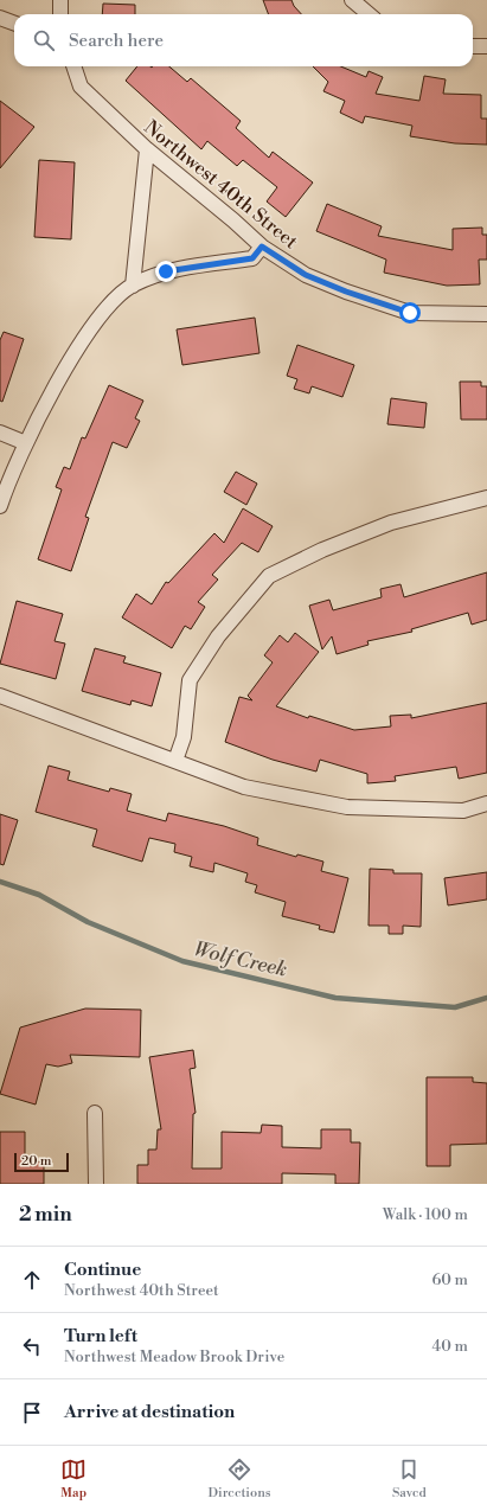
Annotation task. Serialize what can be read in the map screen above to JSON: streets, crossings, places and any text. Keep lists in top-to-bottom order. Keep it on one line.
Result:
{"streets":{"street":["Northwest 40th Street"]},"water":["Wolf Creek"],"scale_bar":"20 m","page":{"search":"Search here","scale":"20 m","heading":["2 min","Walk · 100 m"],"list":[["Continue","Northwest 40th Street","60 m"],["Turn left","Northwest Meadow Brook Drive","40 m"],"Arrive at destination"],"nav":["Map","Directions","Saved"]}}
